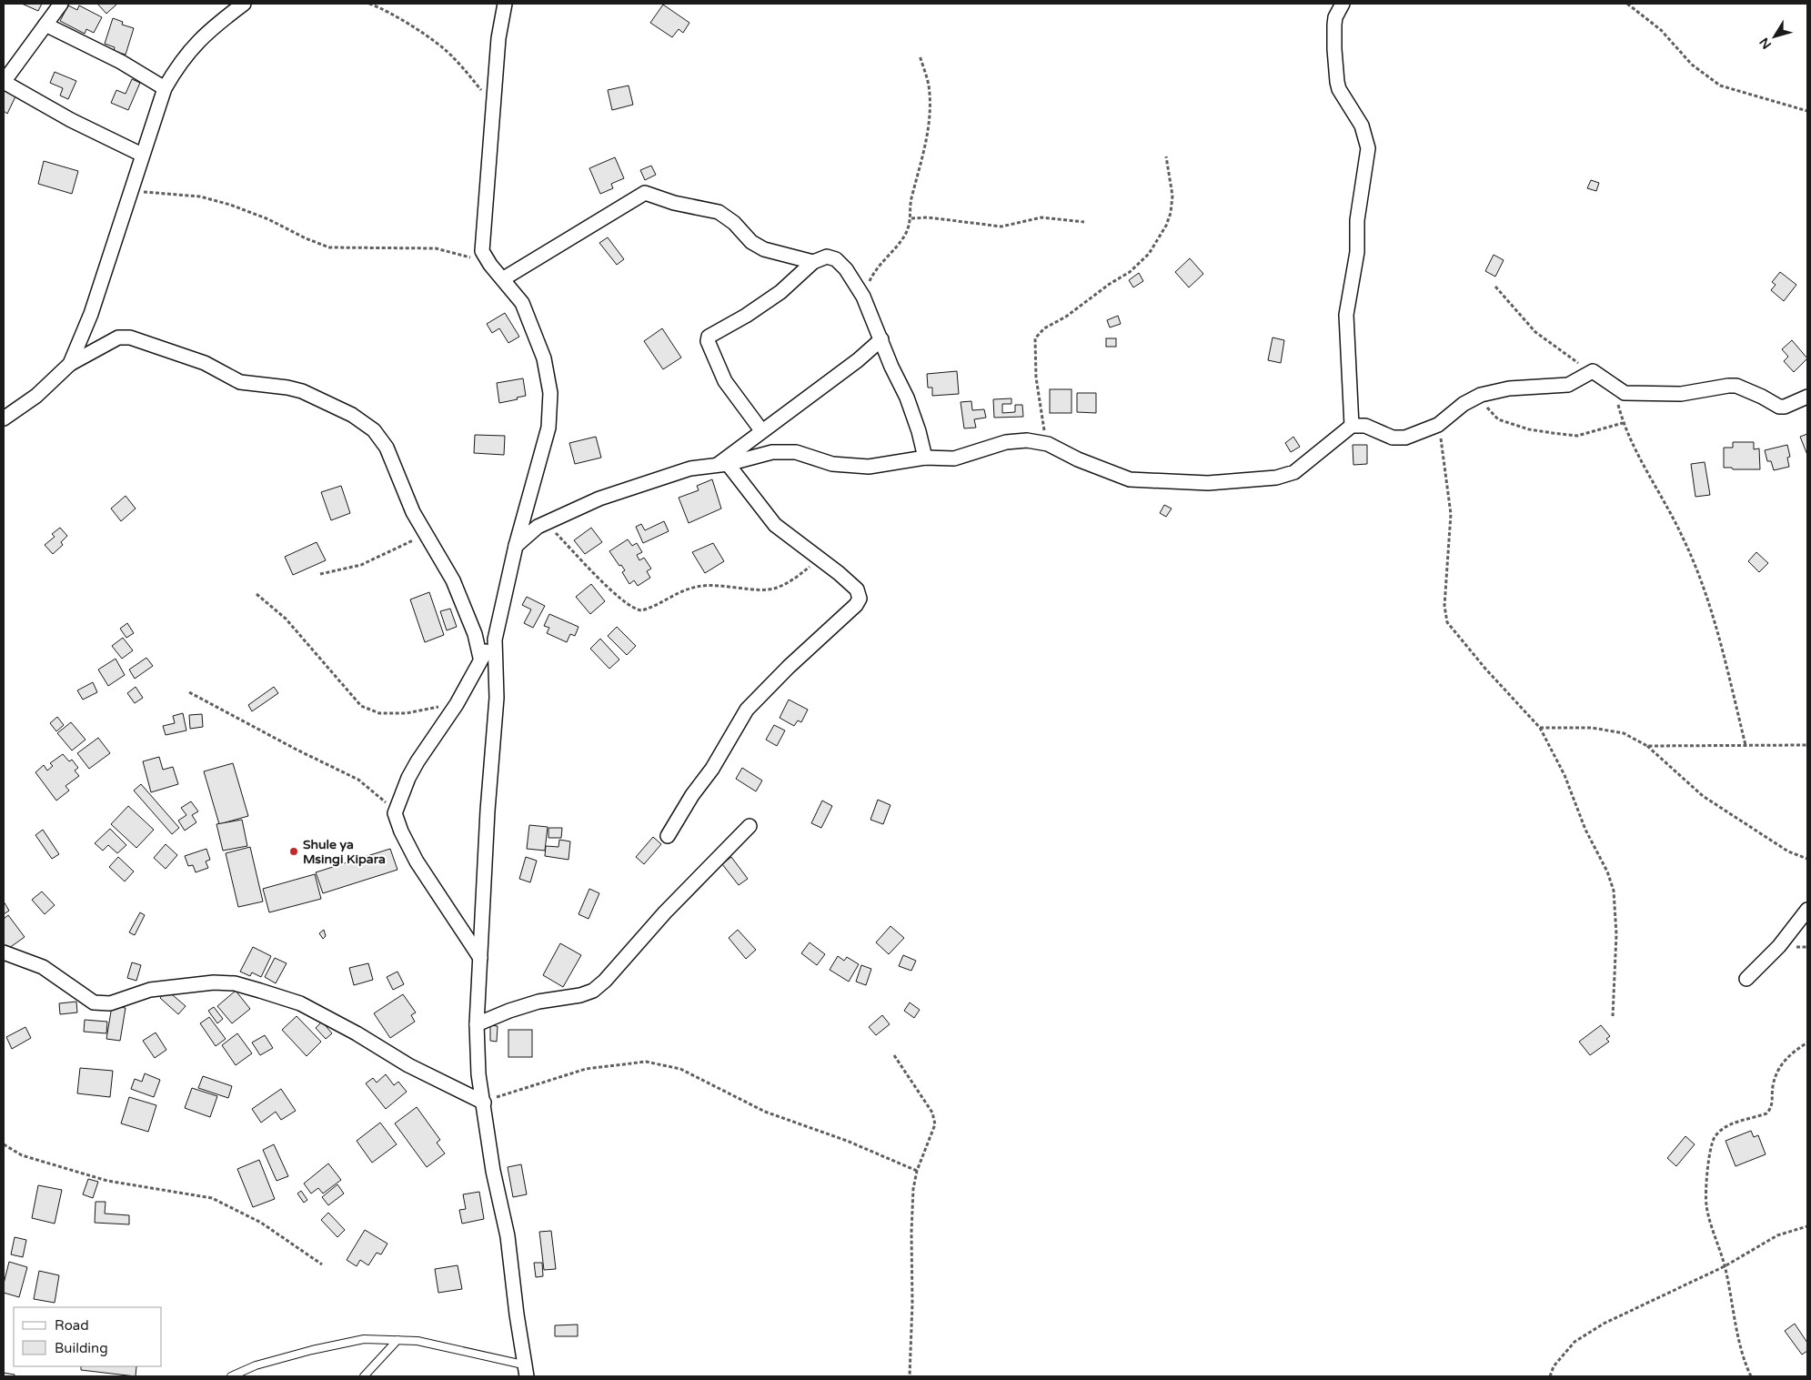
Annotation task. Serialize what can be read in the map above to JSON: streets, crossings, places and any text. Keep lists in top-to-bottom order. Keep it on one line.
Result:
{"places":["Shule ya Msingi Kipara"],"legend":["Road","Building"],"north":"bottom left"}
